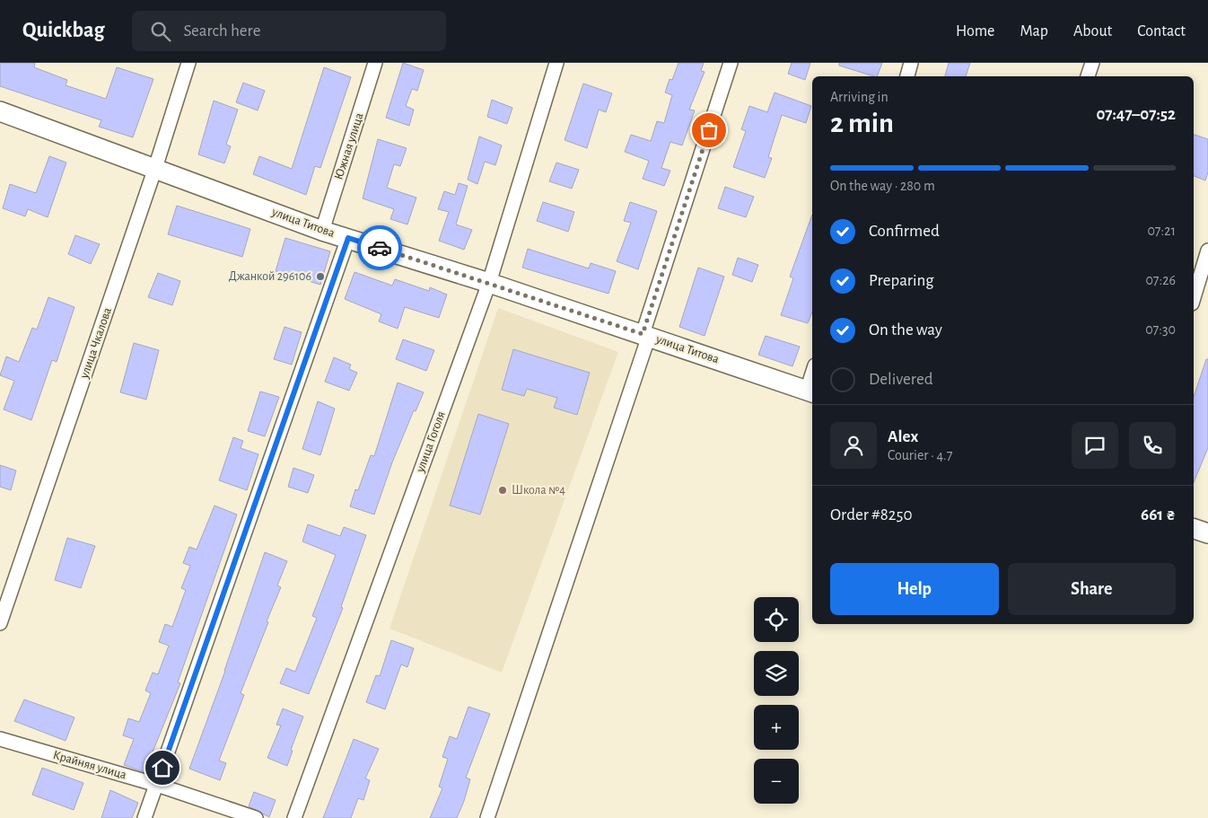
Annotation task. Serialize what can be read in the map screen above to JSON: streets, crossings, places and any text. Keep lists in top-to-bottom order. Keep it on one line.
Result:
{"streets":{"main road":["улица Титова"],"street":["Южная улица","улица Чкалова","улица Гоголя","Крайняя улица"]},"crossings":[["Южная улица","улица Титова"],["улица Титова","улица Чкалова"],["улица Титова","улица Гоголя"]],"places":["Джанкой 296106","Школа №4"],"page":{"header":"Quickbag","search":"Search here","nav":["Home","Map","About","Contact"],"heading":["2 min","Arriving in","07:47–07:52"],"panel":["Alex","Courier · 4.7","Order #8250","661 ₴"],"bar":"On the way · 280 m","list":[["Confirmed","07:21"],["Preparing","07:26"],["On the way","07:30"],"Delivered"],"buttons":["Help","Share"],"map_buttons":["+","−"]}}
